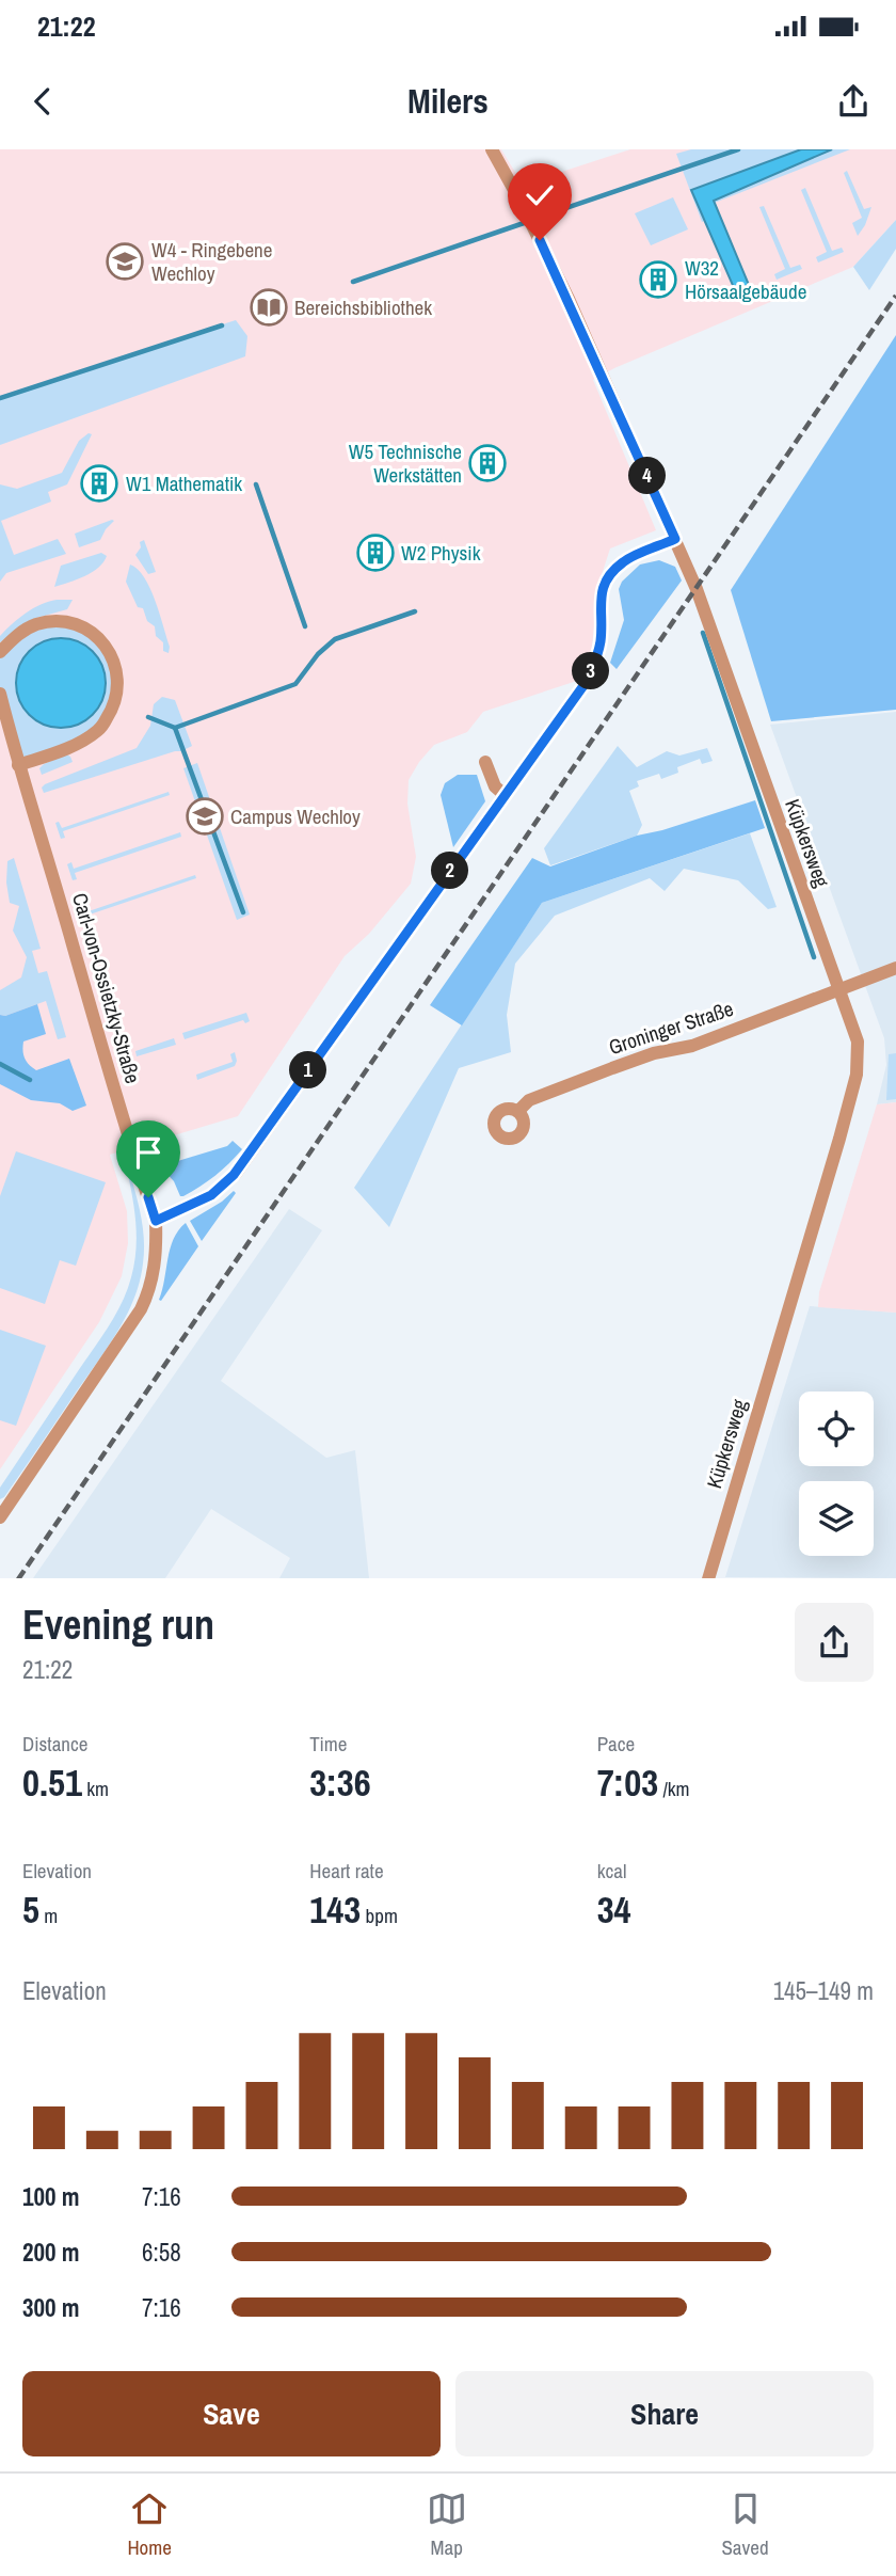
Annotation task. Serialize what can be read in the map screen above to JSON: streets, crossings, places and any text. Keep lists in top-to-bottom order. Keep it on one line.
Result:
{"streets":{"street":["Küpkersweg","Carl-von-Ossietzky-Straße","Groninger Straße"]},"crossings":[["Küpkersweg","Groninger Straße"]],"places":{"school or university":["W4 - Ringebene Wechloy","Campus Wechloy"],"building":["W32 Hörsaalgebäude","W5 Technische Werkstätten","W1 Mathematik","W2 Physik"],"library":["Bereichsbibliothek"]},"page":{"status":"21:22","header":"Milers","pins":["4","3","2","1"],"heading":["Evening run","21:22"],"stats":[["Distance","0.51 km"],["Time","3:36"],["Pace","7:03 /km"],["Elevation","5 m"],["Heart rate","143 bpm"],["kcal","34"]],"chart":["Elevation","145–149 m"],"list":[{"name":"100 m","note":"7:16"},{"name":"200 m","note":"6:58"},{"name":"300 m","note":"7:16"}],"buttons":["Save","Share"],"tabs":["Home","Map","Saved"]}}
